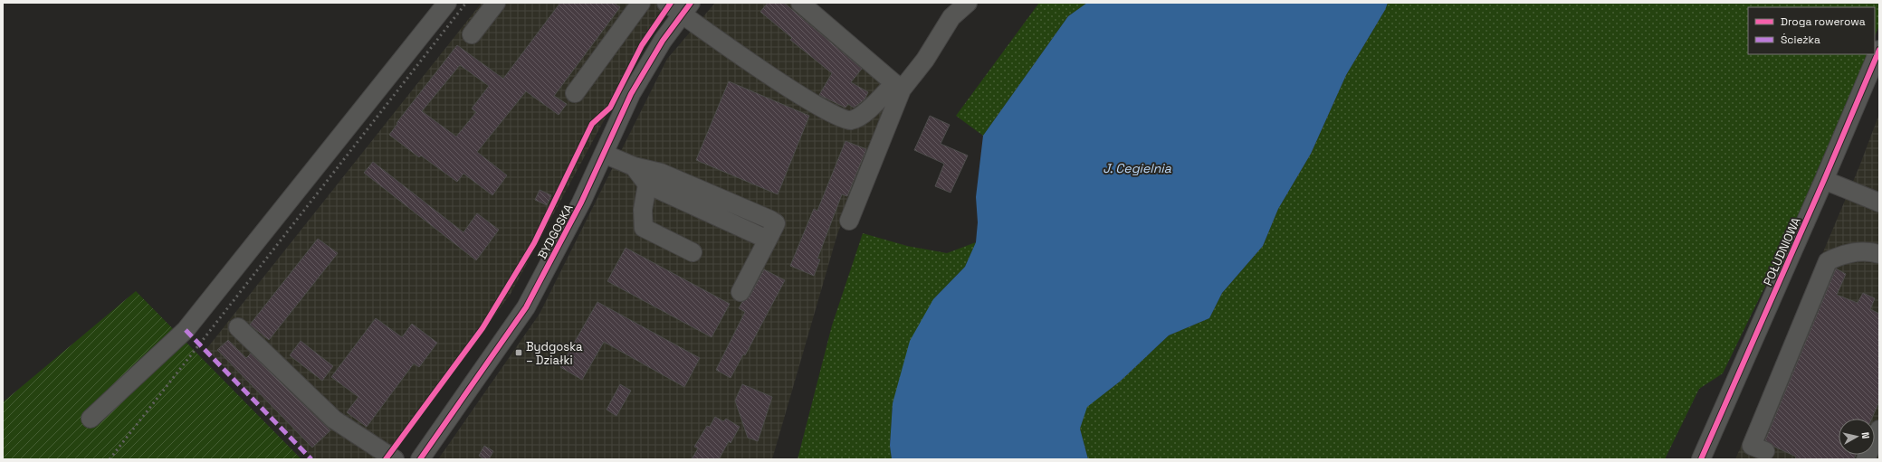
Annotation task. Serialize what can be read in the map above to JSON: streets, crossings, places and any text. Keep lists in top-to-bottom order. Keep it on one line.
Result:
{"streets":{"street":["BYDGOSKA","POŁUDNIOWA"]},"water":["J. Cegielnia"],"places":{"transit":["Bydgoska – Działki"]},"legend":["Droga rowerowa","Ścieżka"],"north":"right"}
